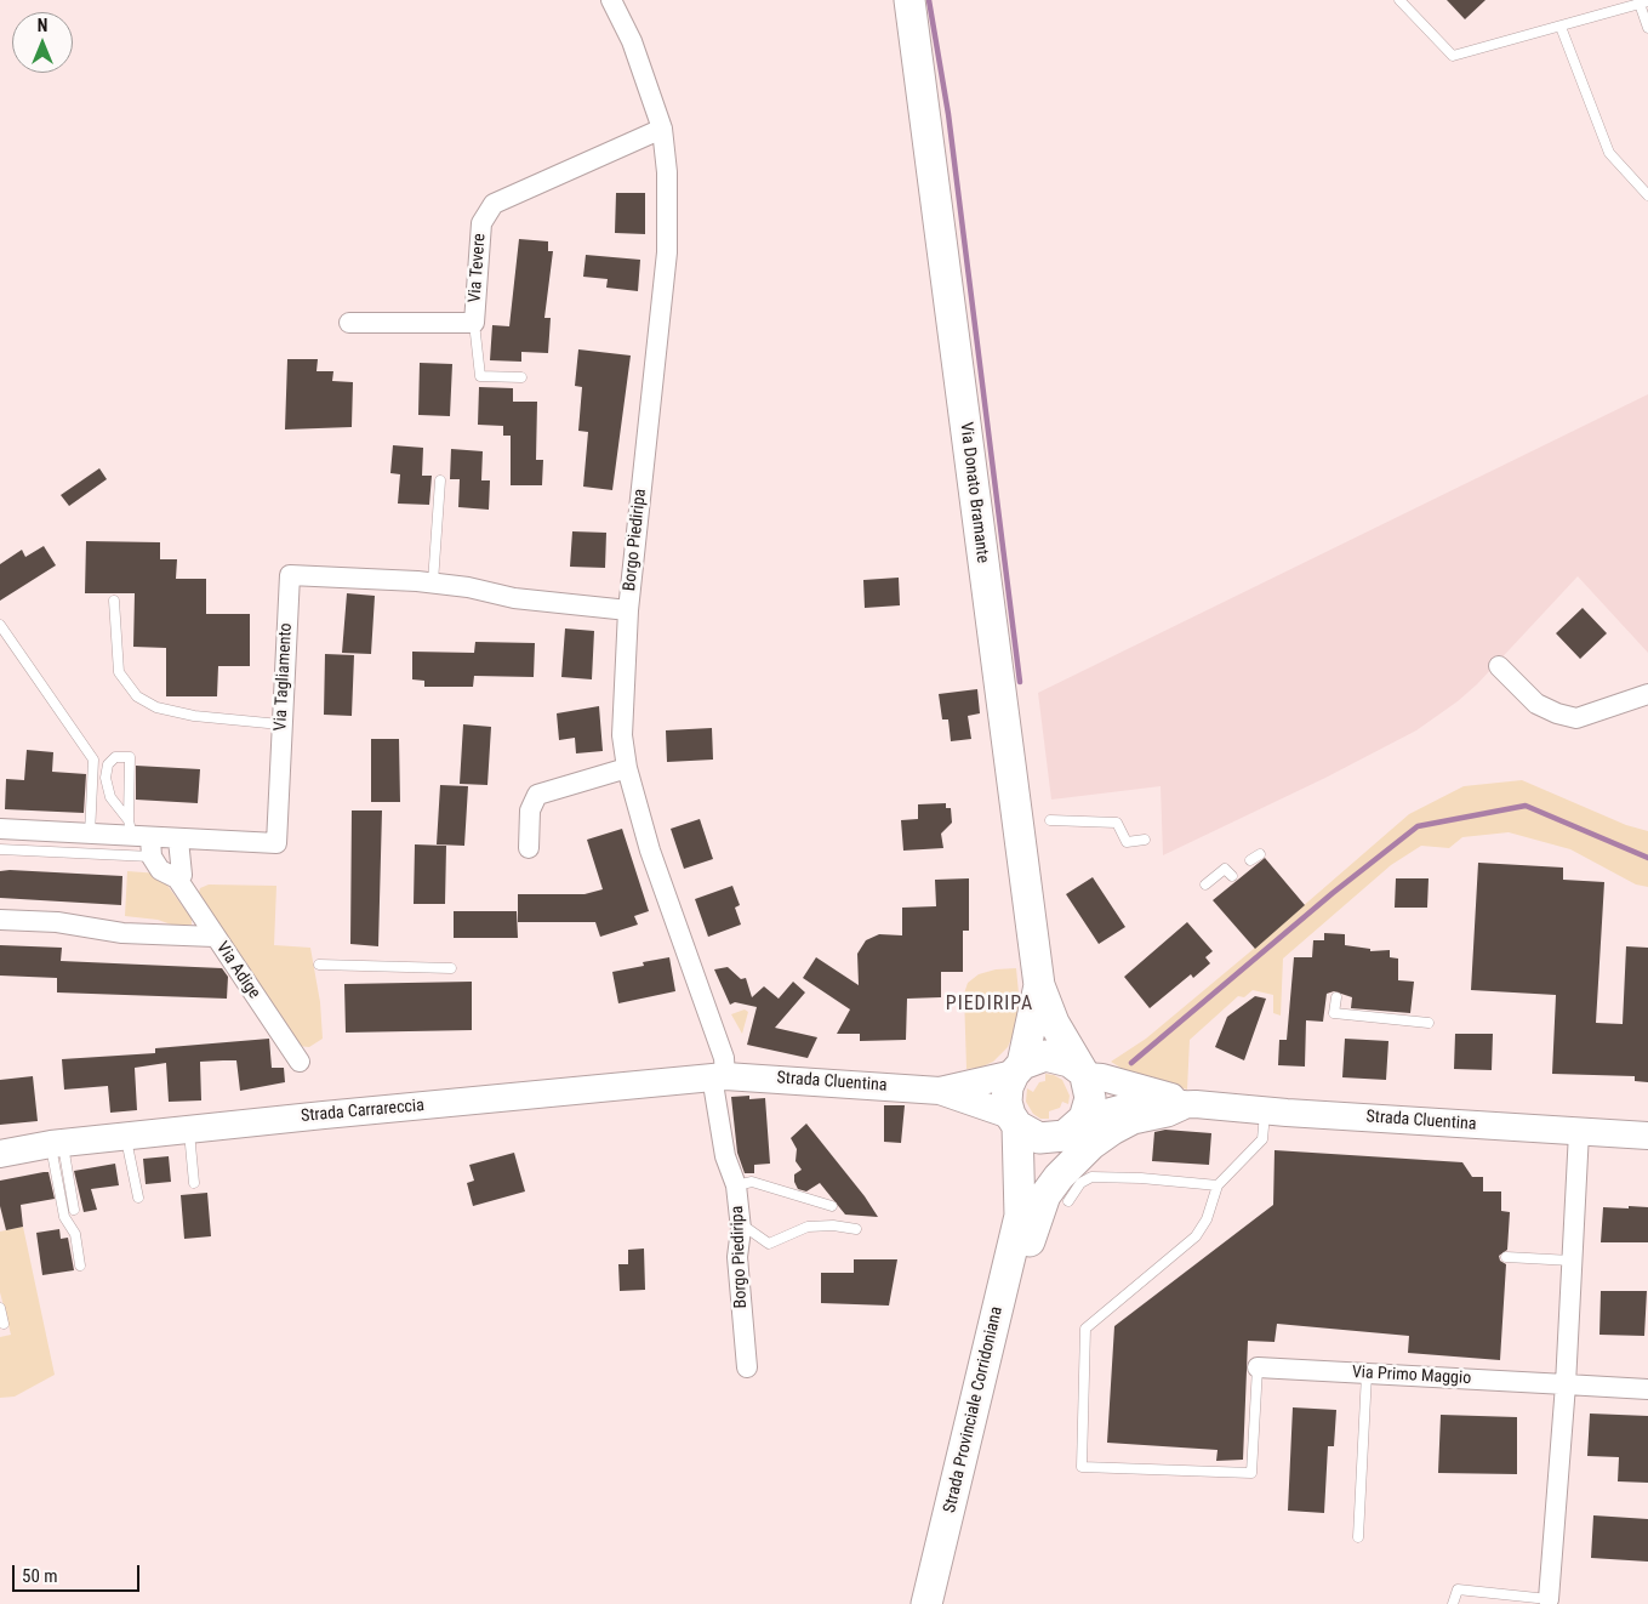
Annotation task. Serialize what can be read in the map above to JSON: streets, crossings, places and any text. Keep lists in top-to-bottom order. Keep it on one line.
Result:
{"streets":{"main road":["Via Donato Bramante","Strada Cluentina","Strada Carrareccia","Strada Provinciale Corridoniana"],"street":["Via Tevere","Borgo Piediripa","Via Tagliamento","Via Adige","Via Primo Maggio"]},"crossings":[["Via Tevere","Borgo Piediripa"],["Via Donato Bramante","Strada Cluentina"],["Via Donato Bramante","Strada Provinciale Corridoniana"],["Borgo Piediripa","Via Tagliamento"],["Borgo Piediripa","Strada Cluentina"],["Borgo Piediripa","Strada Carrareccia"],["Via Tagliamento","Via Adige"],["Strada Cluentina","Strada Carrareccia"],["Strada Cluentina","Strada Provinciale Corridoniana"]],"districts":["PIEDIRIPA"],"scale_bar":"50 m","north":"top"}
